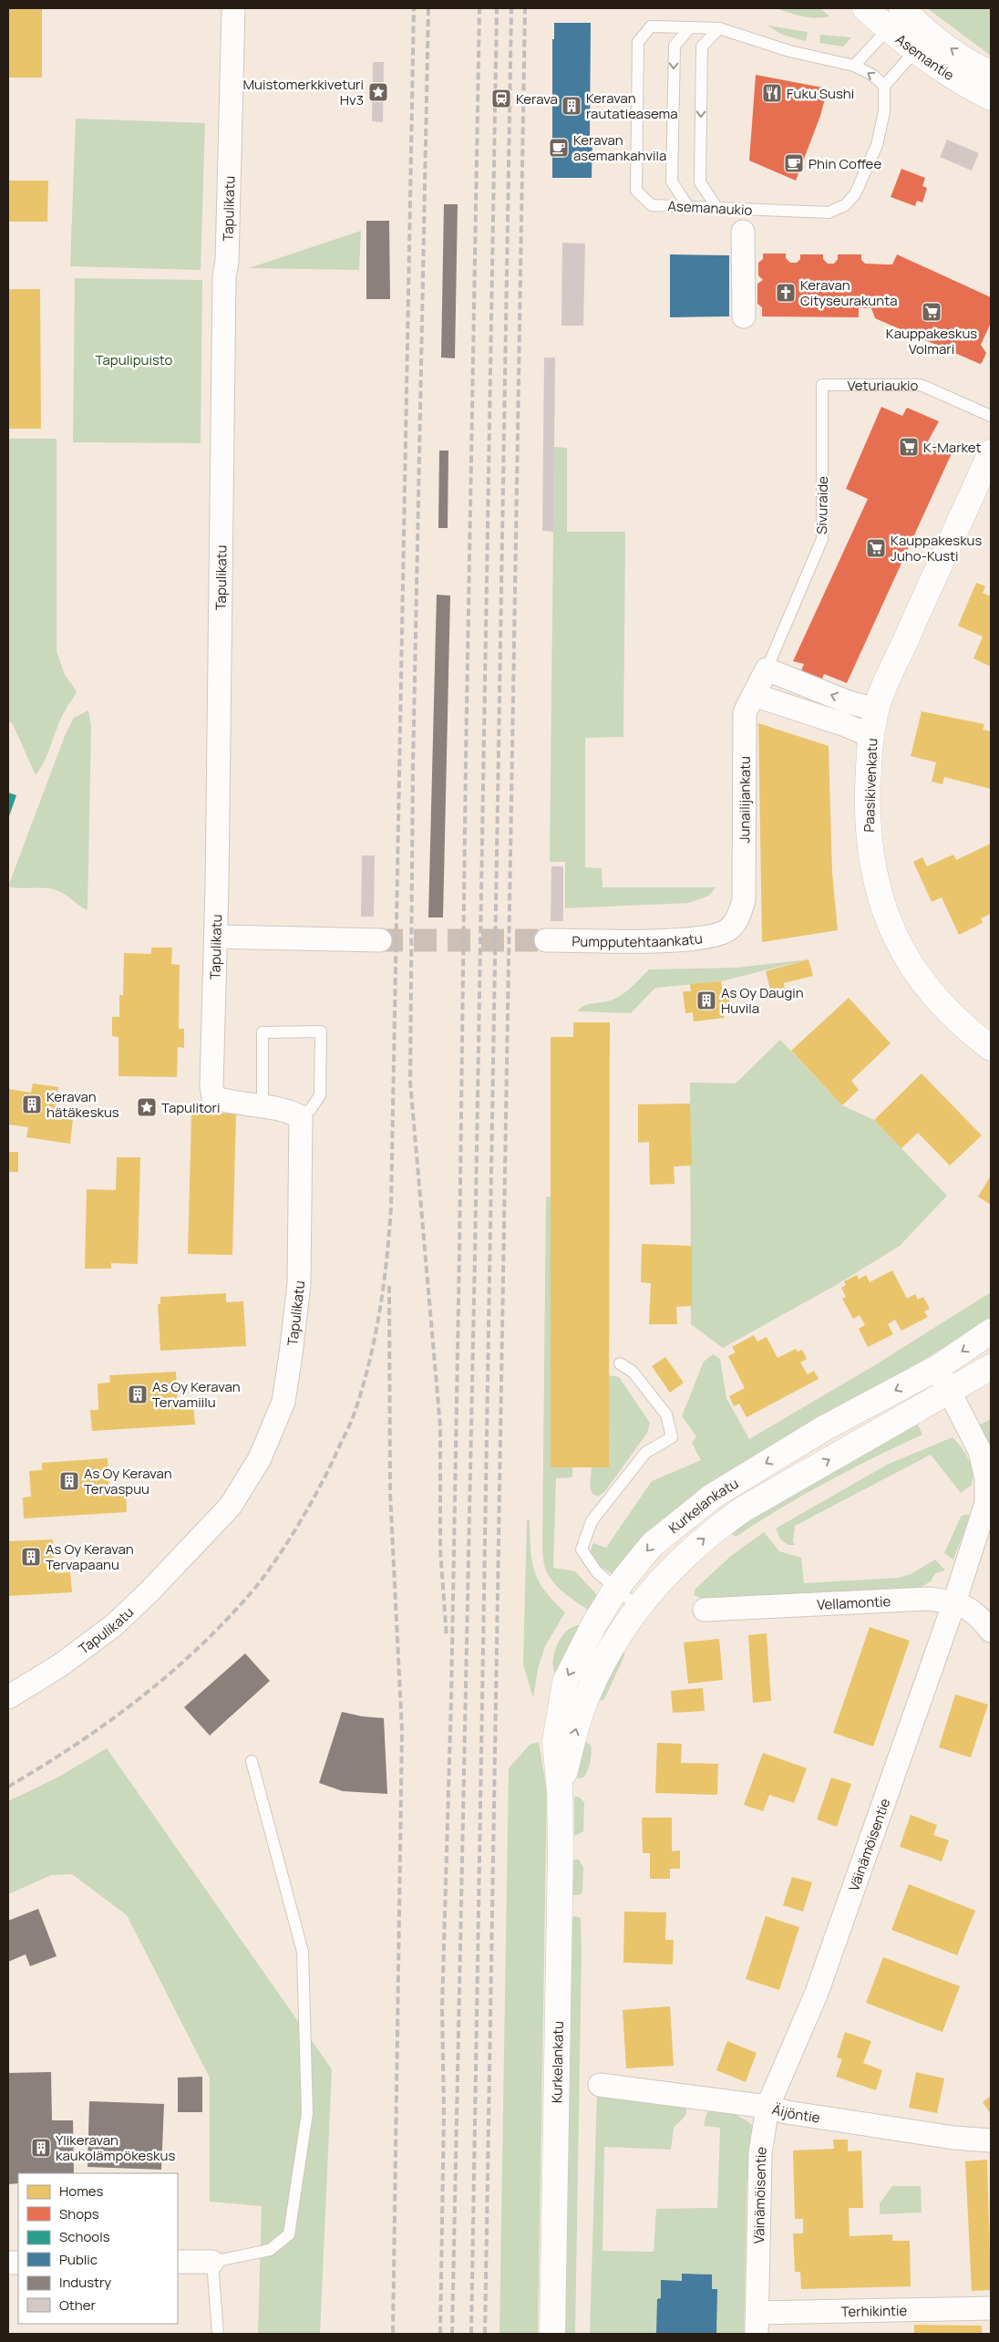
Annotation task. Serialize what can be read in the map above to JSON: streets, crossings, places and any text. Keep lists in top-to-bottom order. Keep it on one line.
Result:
{"streets":{"street":["Asemantie","Tapulikatu","Paasikivenkatu","Junailijankatu","Pumpputehtaankatu","Kurkelankatu","Vellamontie","Väinämöisentie","Äijöntie","Terhikintie"],"lane":["Asemanaukio","Veturiaukio","Sivuraide"]},"crossings":[["Veturiaukio","Sivuraide"],["Sivuraide","Junailijankatu"],["Junailijankatu","Pumpputehtaankatu"],["Kurkelankatu","Väinämöisentie"],["Vellamontie","Väinämöisentie"],["Väinämöisentie","Äijöntie"],["Väinämöisentie","Terhikintie"]],"parks":["Tapulipuisto"],"places":{"place":["Muistomerkkiveturi Hv3","Tapulitori"],"restaurant":["Fuku Sushi"],"station":["Kerava"],"building":["Keravan rautatieasema","As Oy Daugin Huvila","Keravan hätäkeskus","As Oy Keravan Tervamiilu","As Oy Keravan Tervaspuu","As Oy Keravan Tervapaanu","Ylikeravan kaukolämpökeskus"],"cafe":["Keravan asemankahvila","Phin Coffee"],"church":["Keravan Cityseurakunta"],"supermarket":["Kauppakeskus Volmari","K-Market","Kauppakeskus Juho-Kusti"]},"legend":["Homes","Shops","Schools","Public","Industry","Other"]}
